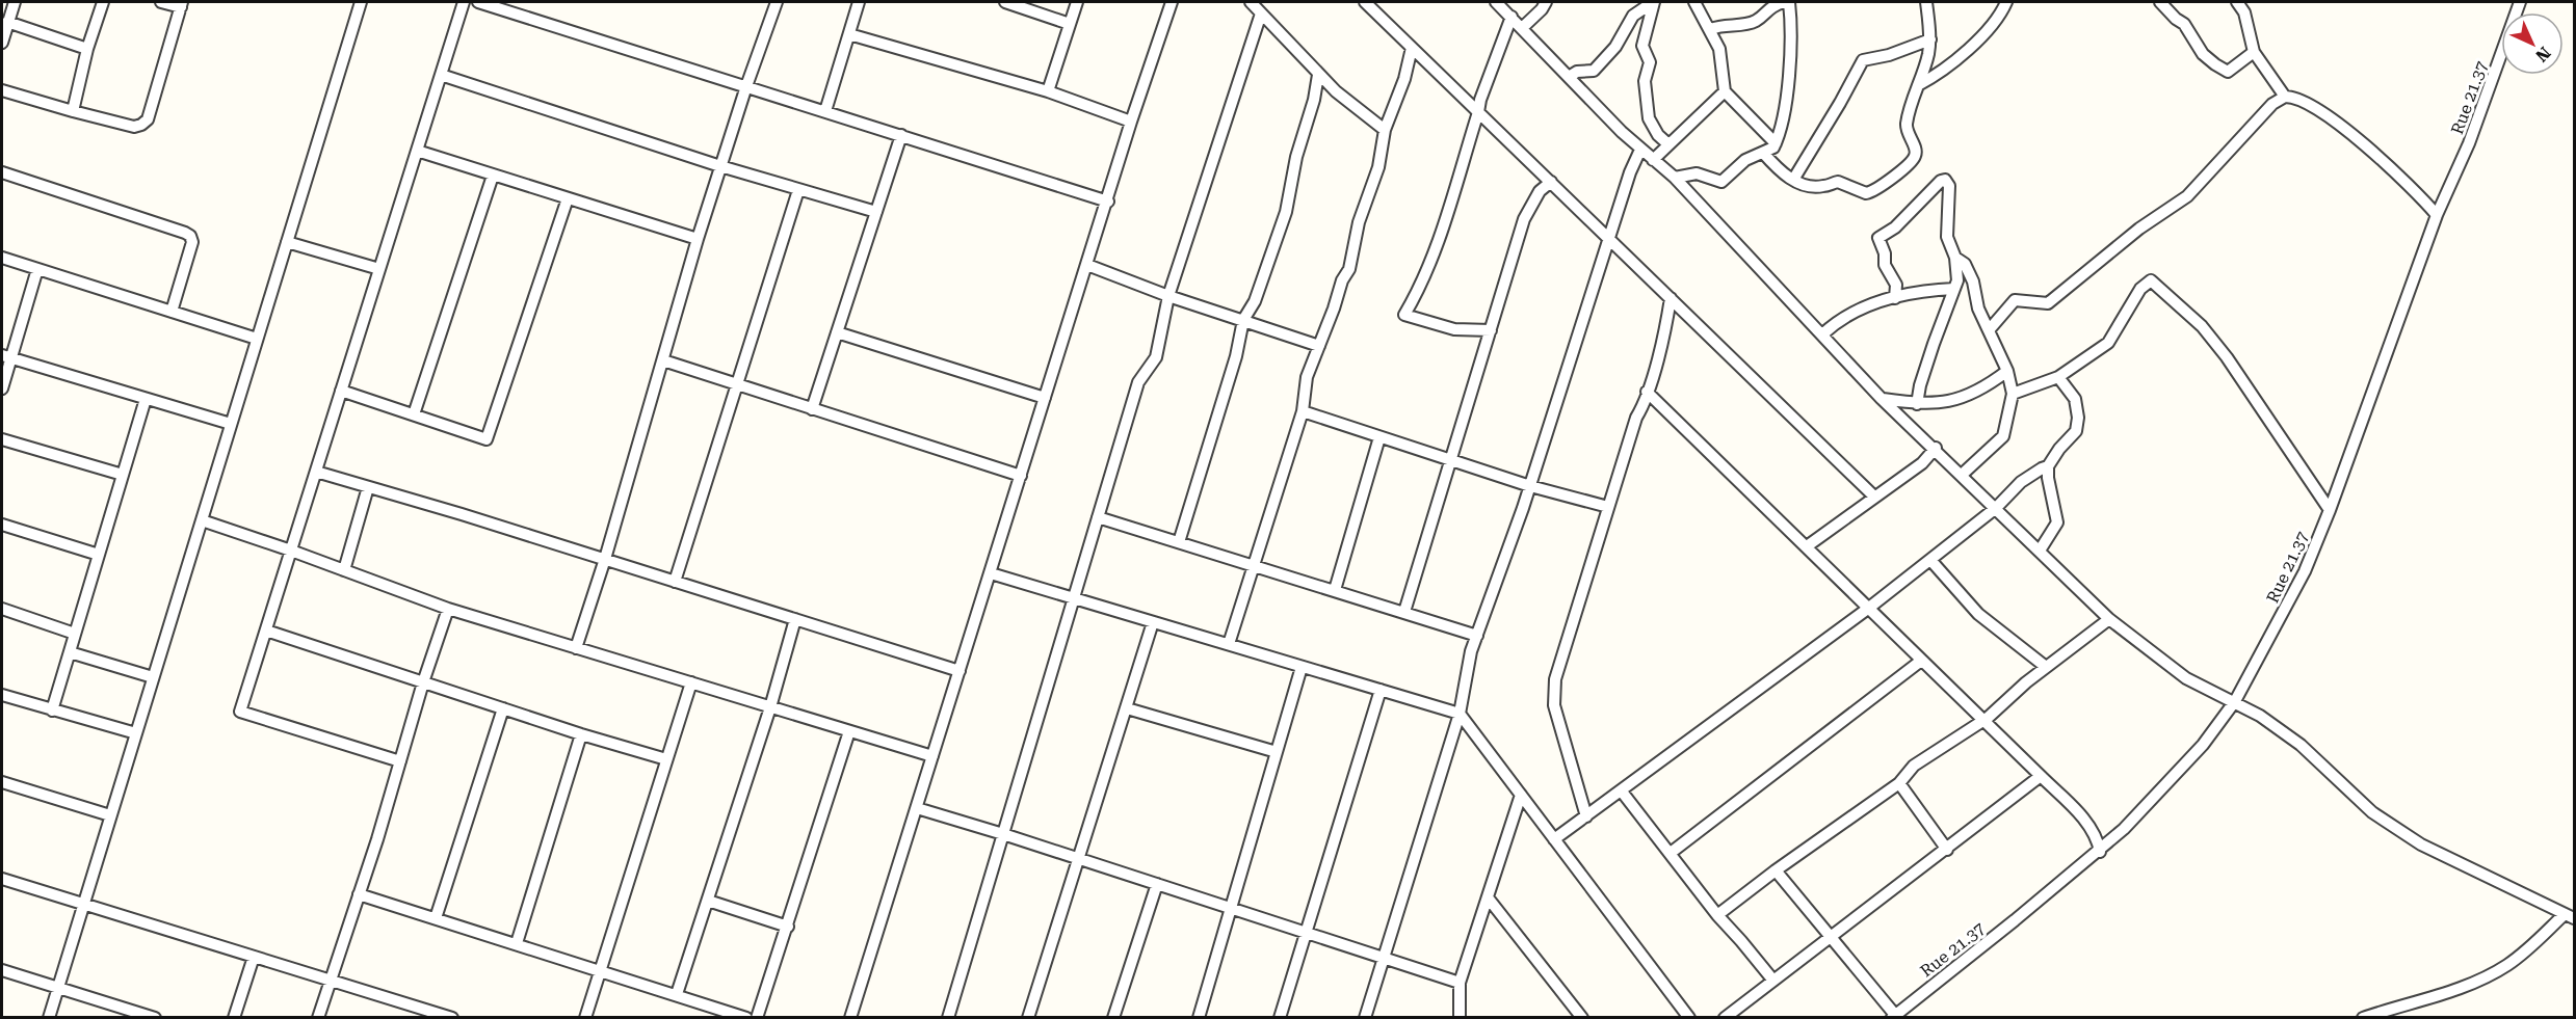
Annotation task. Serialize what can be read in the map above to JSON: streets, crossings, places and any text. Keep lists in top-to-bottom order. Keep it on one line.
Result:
{"streets":{"street":["Rue 21.37"]},"north":"bottom right"}
